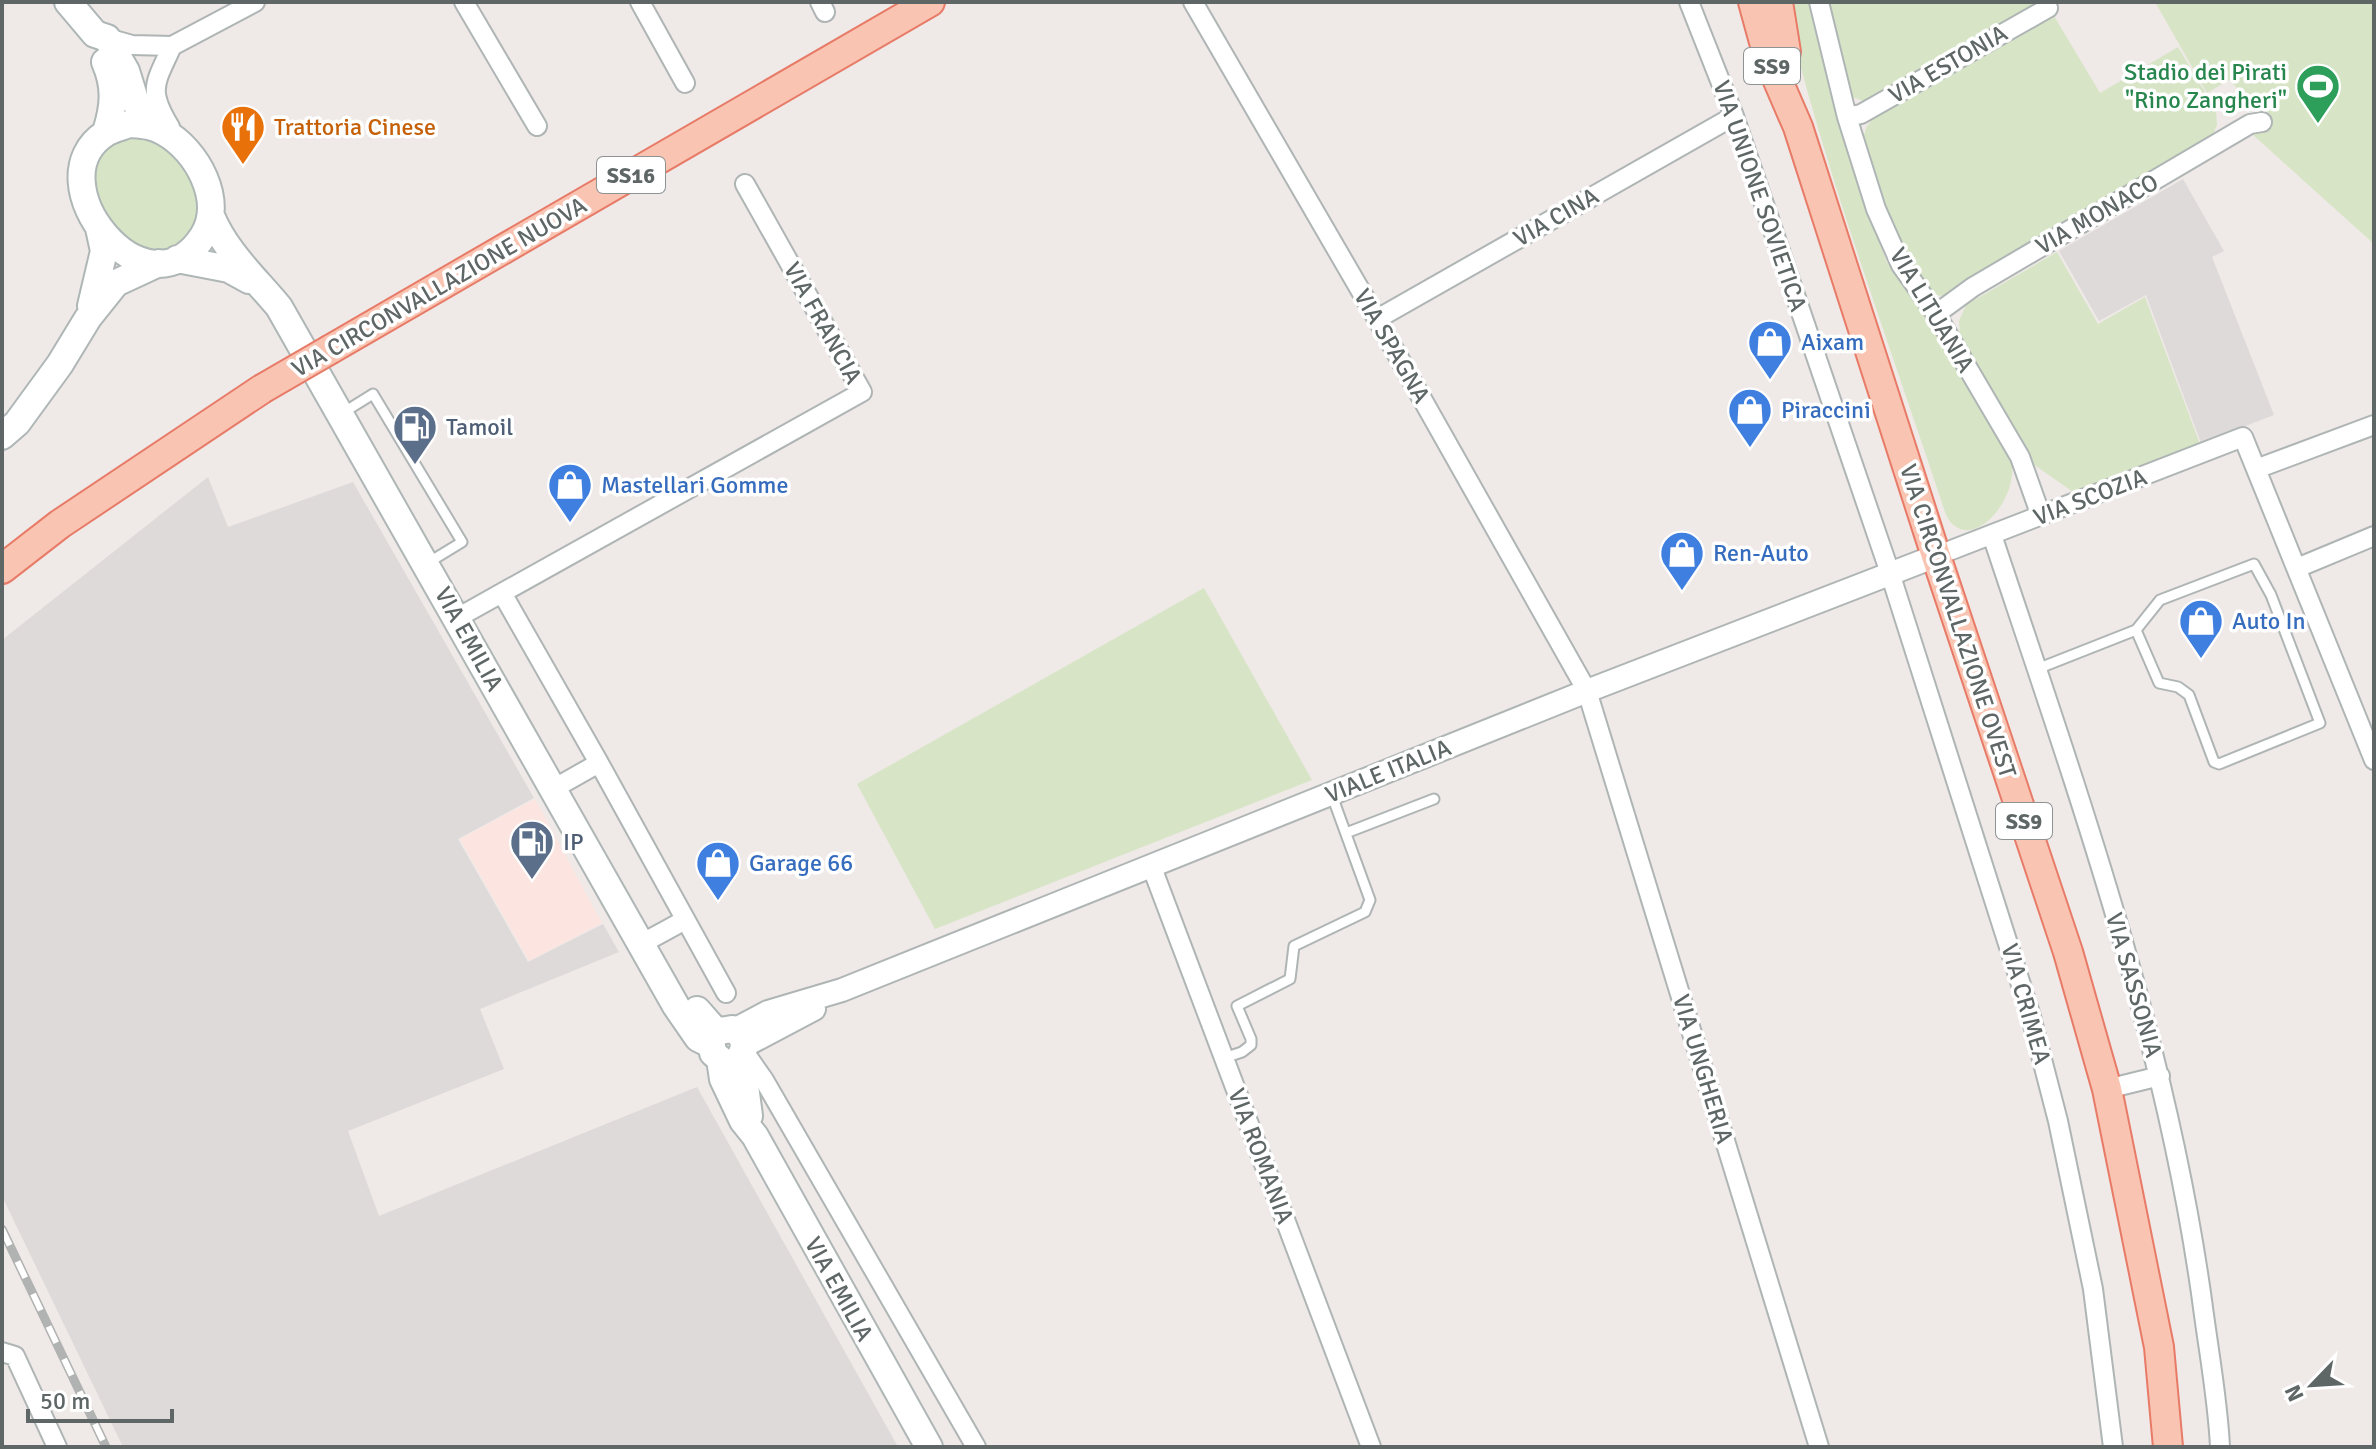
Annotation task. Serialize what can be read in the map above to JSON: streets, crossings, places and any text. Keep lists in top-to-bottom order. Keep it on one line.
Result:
{"streets":{"main road":["SS9","SS16","VIA CIRCONVALLAZIONE NUOVA","VIA CIRCONVALLAZIONE OVEST","VIA EMILIA"],"street":["VIA ESTONIA","VIA UNIONE SOVIETICA","VIA MONACO","VIA CINA","VIA LITUANIA","VIA FRANCIA","VIA SPAGNA","VIA SCOZIA","VIALE ITALIA","VIA SASSONIA","VIA CRIMEA","VIA UNGHERIA","VIA ROMANIA"]},"crossings":[["VIA ESTONIA","VIA LITUANIA"],["VIA UNIONE SOVIETICA","VIA CINA"],["VIA UNIONE SOVIETICA","VIALE ITALIA"],["VIA UNIONE SOVIETICA","VIA CRIMEA"],["VIA MONACO","VIA LITUANIA"],["VIA CINA","VIA SPAGNA"],["VIA LITUANIA","VIA SCOZIA"],["VIA FRANCIA","VIA EMILIA"],["VIA SPAGNA","VIALE ITALIA"],["VIA SPAGNA","VIA UNGHERIA"],["VIA SCOZIA","VIA CIRCONVALLAZIONE OVEST"],["VIA SCOZIA","VIALE ITALIA"],["VIA SCOZIA","VIA SASSONIA"],["VIA CIRCONVALLAZIONE OVEST","VIALE ITALIA"],["VIA EMILIA","VIALE ITALIA"],["VIALE ITALIA","VIA CRIMEA"],["VIALE ITALIA","VIA UNGHERIA"],["VIALE ITALIA","VIA ROMANIA"]],"places":{"sports":["Stadio dei Pirati \"Rino Zangheri\""],"restaurant":["Trattoria Cinese"],"shop":["Aixam","Piraccini","Mastellari Gomme","Ren-Auto","Auto In","Garage 66"],"fuel station":["Tamoil","IP"]},"scale_bar":"50 m","north":"bottom left"}
